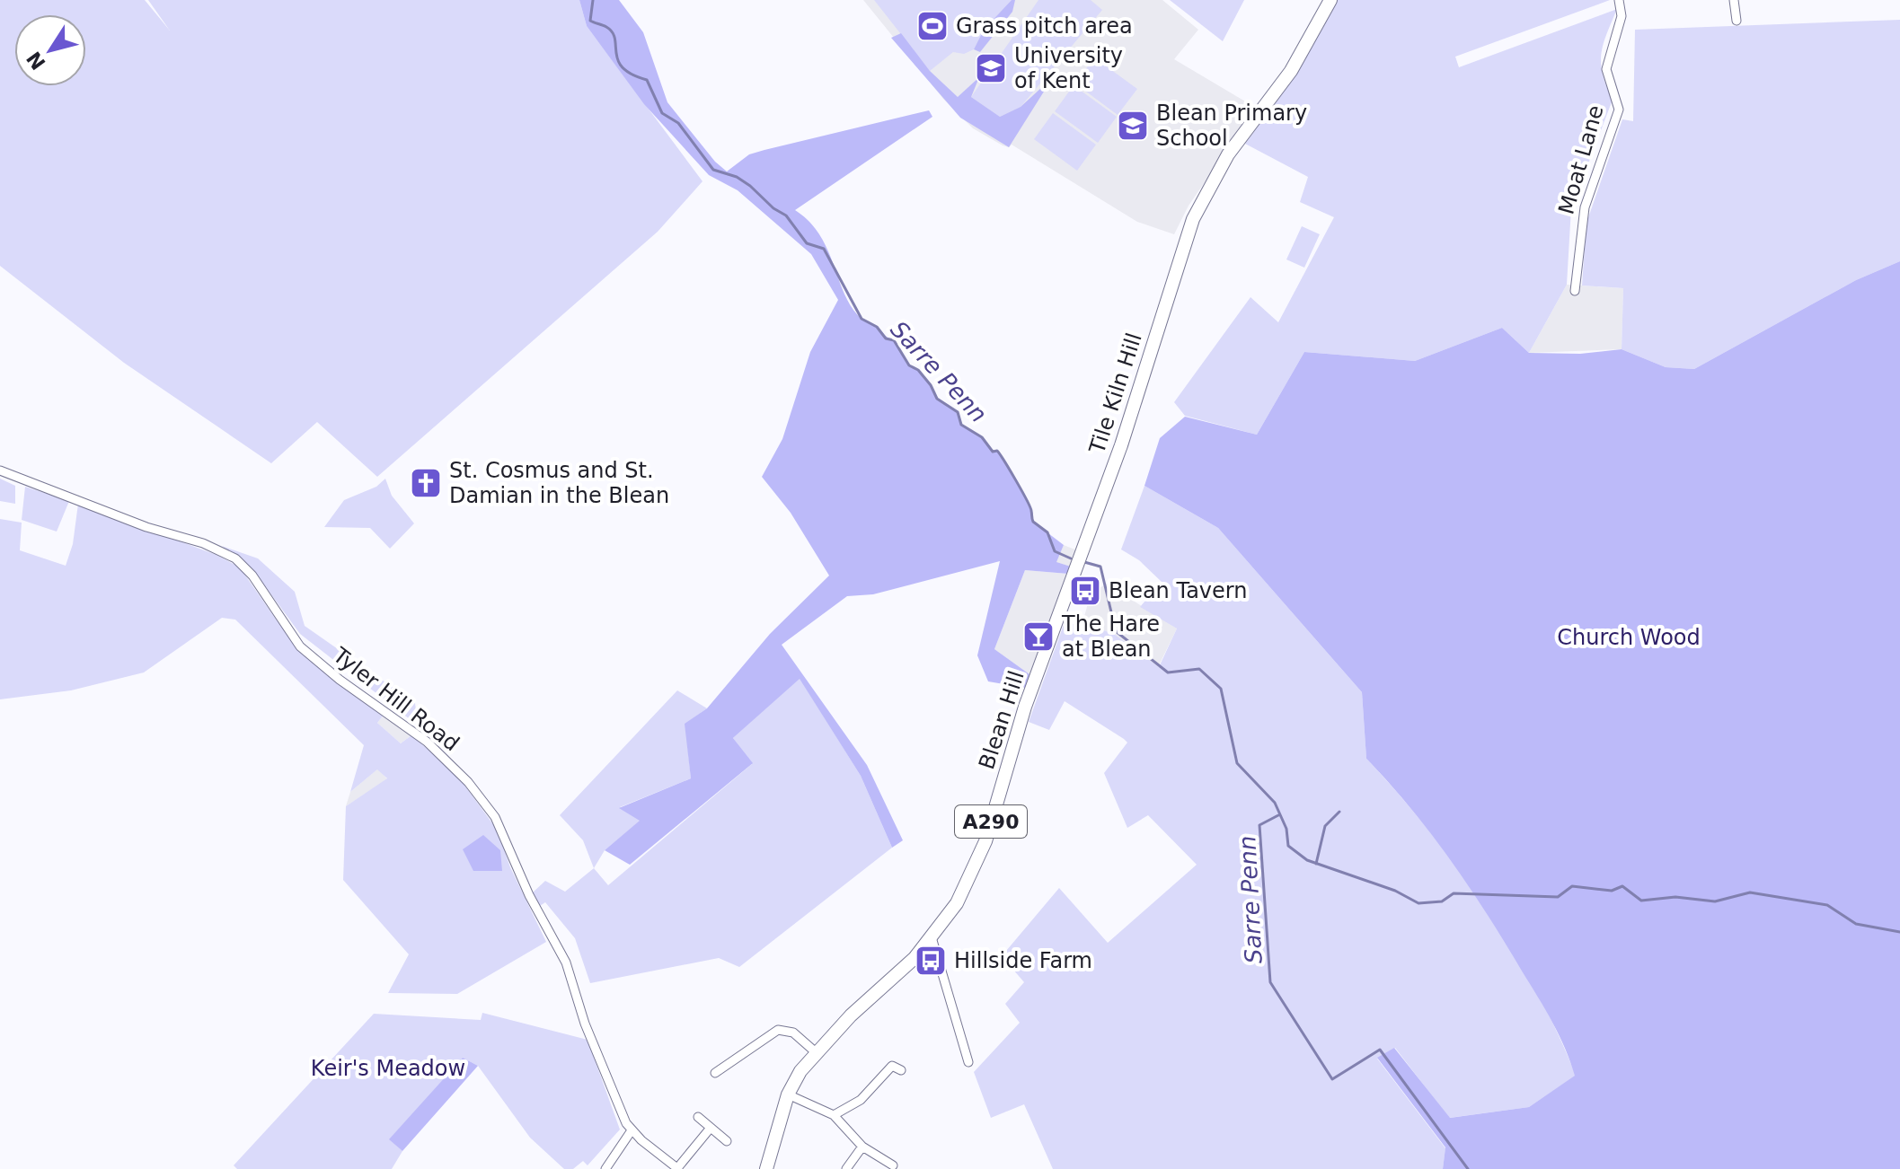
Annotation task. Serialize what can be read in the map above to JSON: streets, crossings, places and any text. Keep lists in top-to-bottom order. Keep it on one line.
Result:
{"streets":{"main road":["Tile Kiln Hill","Blean Hill","A290"],"street":["Moat Lane","Tyler Hill Road"]},"crossings":[["Tile Kiln Hill","Blean Hill"],["Blean Hill","A290"]],"water":["Sarre Penn"],"parks":["Church Wood","Keir's Meadow"],"places":{"sports":["Grass pitch area"],"school or university":["University of Kent","Blean Primary School"],"church":["St. Cosmus and St. Damian in the Blean"],"bus stop":["Blean Tavern","Hillside Farm"],"bar":["The Hare at Blean"]},"north":"bottom left"}
